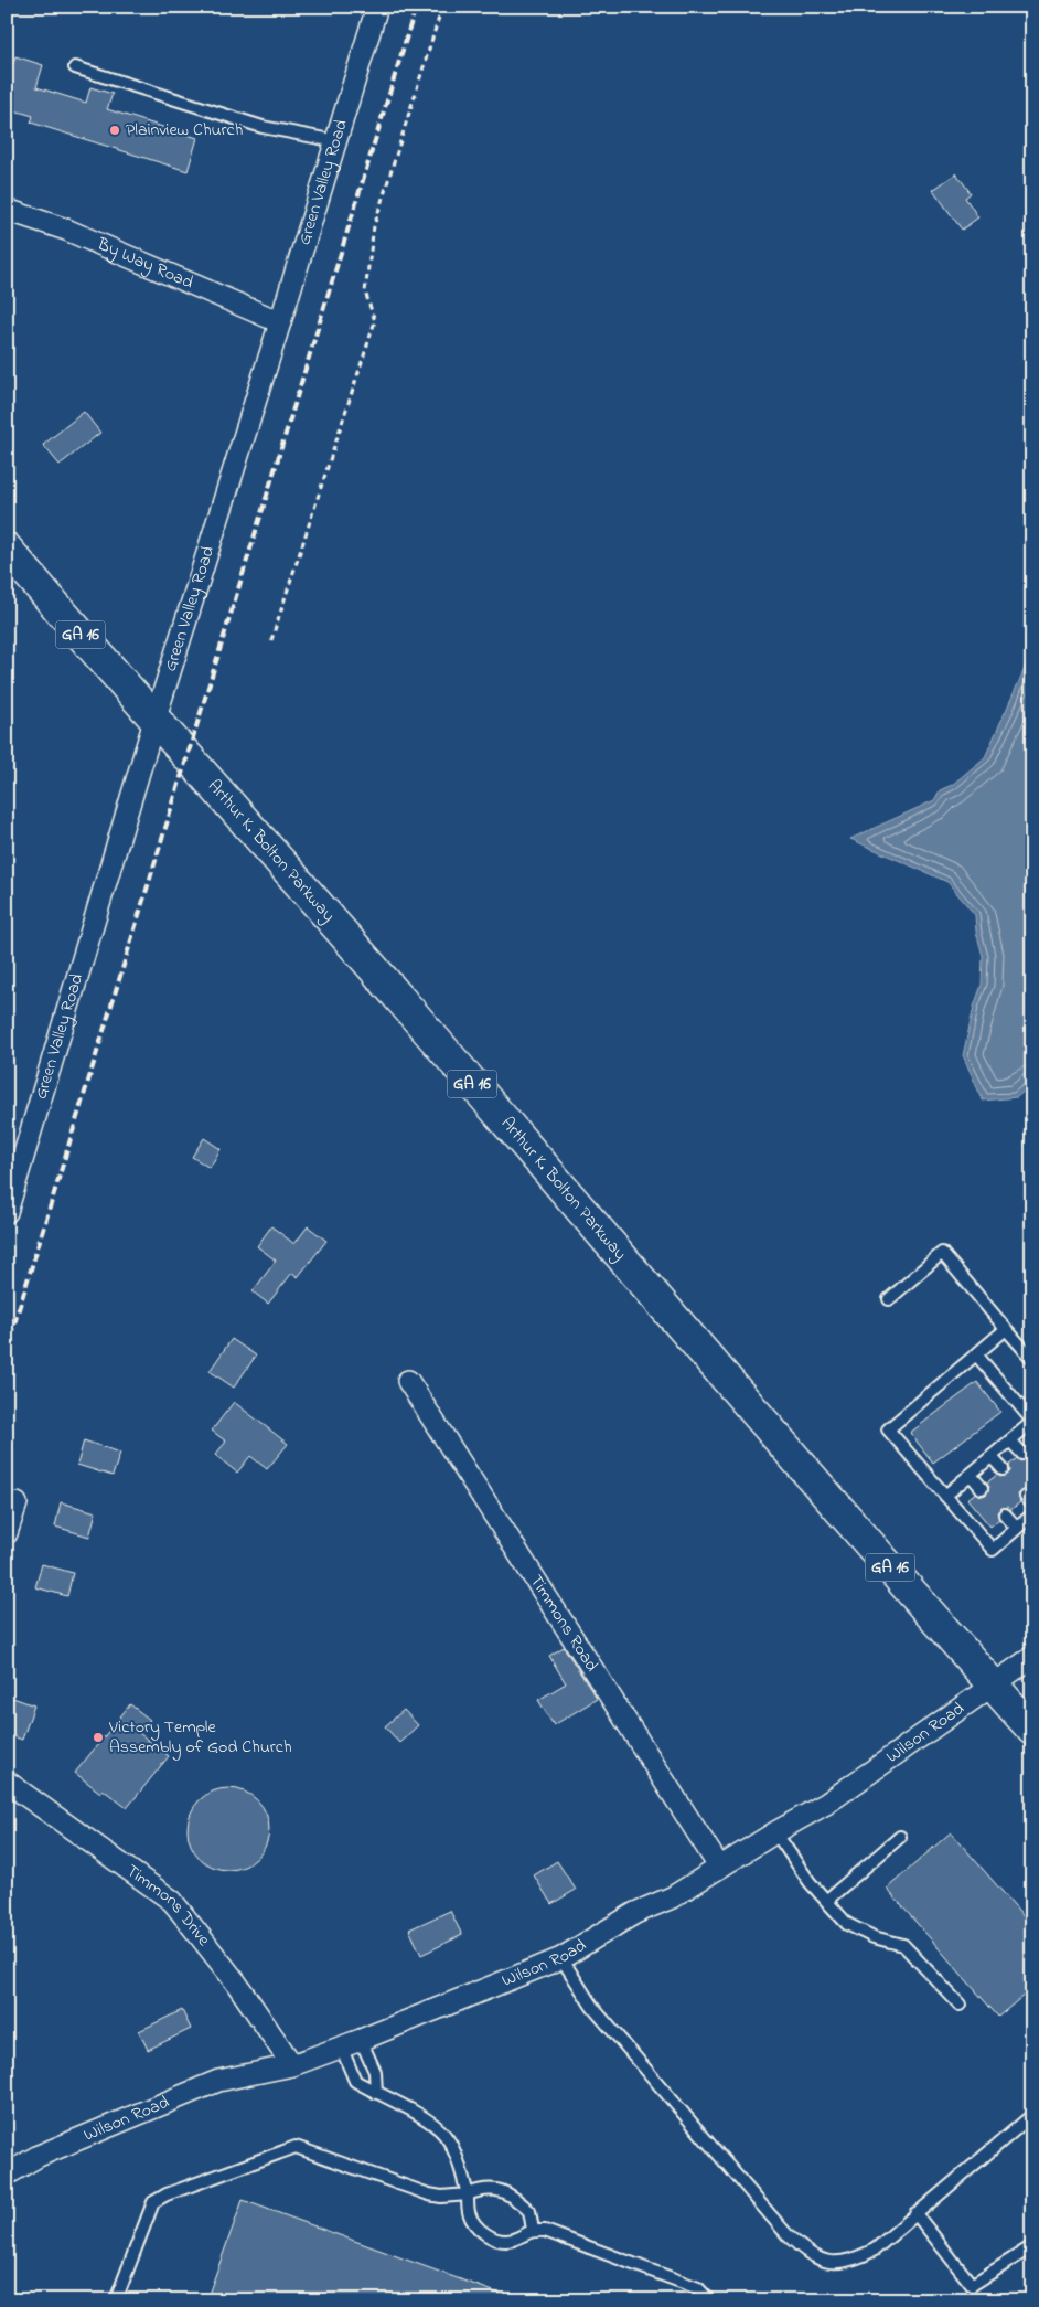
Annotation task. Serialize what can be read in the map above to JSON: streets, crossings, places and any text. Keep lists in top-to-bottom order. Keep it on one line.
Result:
{"streets":{"main road":["GA 16","Arthur K. Bolton Parkway"],"street":["Green Valley Road","By Way Road","Timmons Road","Wilson Road","Timmons Drive"]},"crossings":[["Green Valley Road","By Way Road"],["Green Valley Road","Arthur K. Bolton Parkway"],["Arthur K. Bolton Parkway","Wilson Road"],["Timmons Road","Wilson Road"],["Wilson Road","Timmons Drive"]],"places":["Plainview Church","Victory Temple Assembly of God Church"]}
